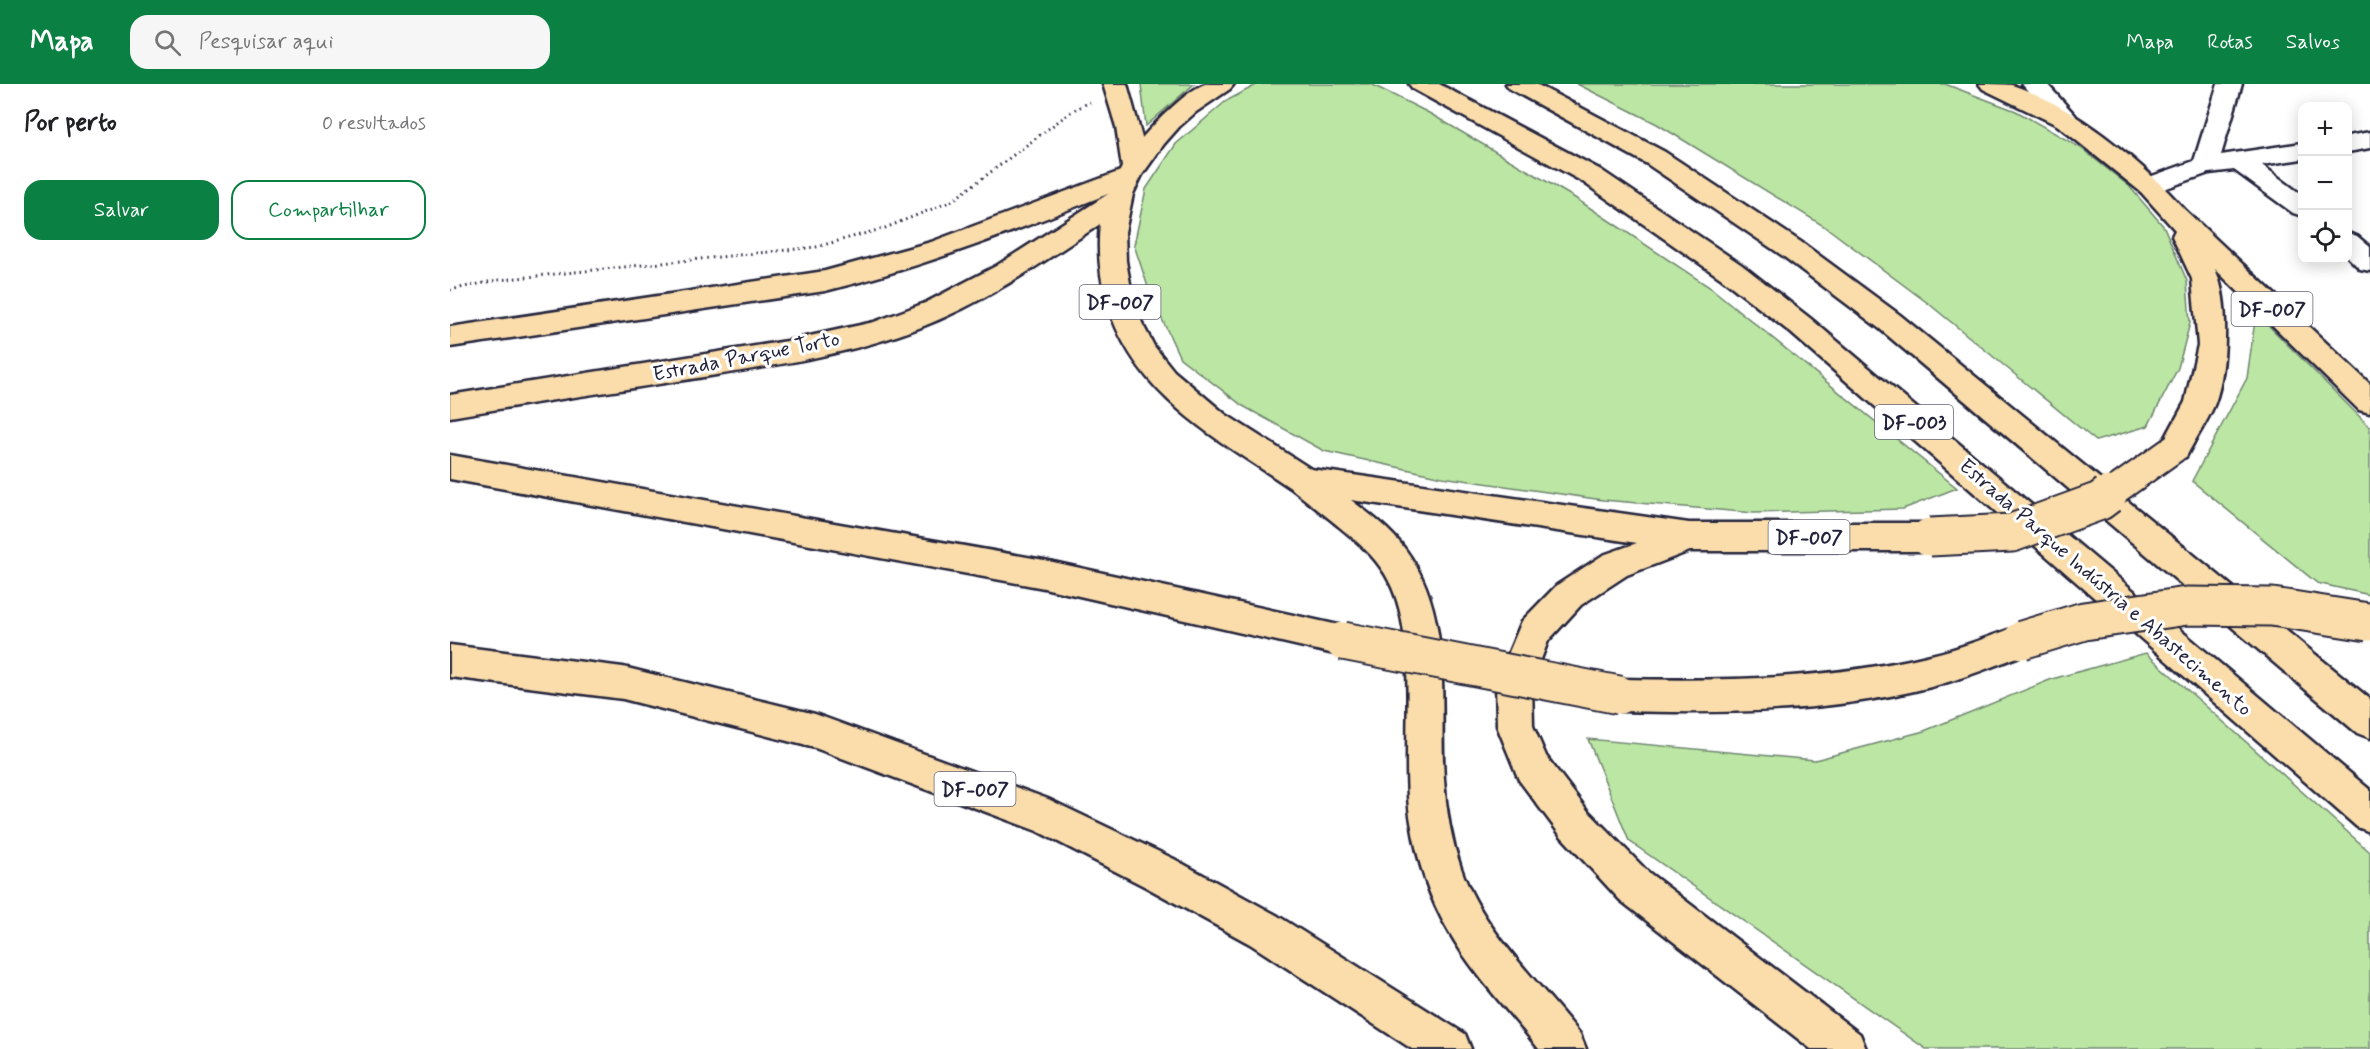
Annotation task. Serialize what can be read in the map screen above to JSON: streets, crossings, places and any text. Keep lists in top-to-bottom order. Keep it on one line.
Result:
{"streets":{"main road":["DF-007","Estrada Parque Torto","DF-003","Estrada Parque Indústria e Abastecimento"]},"crossings":[["DF-007","Estrada Parque Torto"]],"page":{"header":"Mapa","search":"Pesquisar aqui","nav":["Mapa","Rotas","Salvos"],"heading":["Por perto","0 resultados"],"map_buttons":["+","−"],"buttons":["Salvar","Compartilhar"]}}
